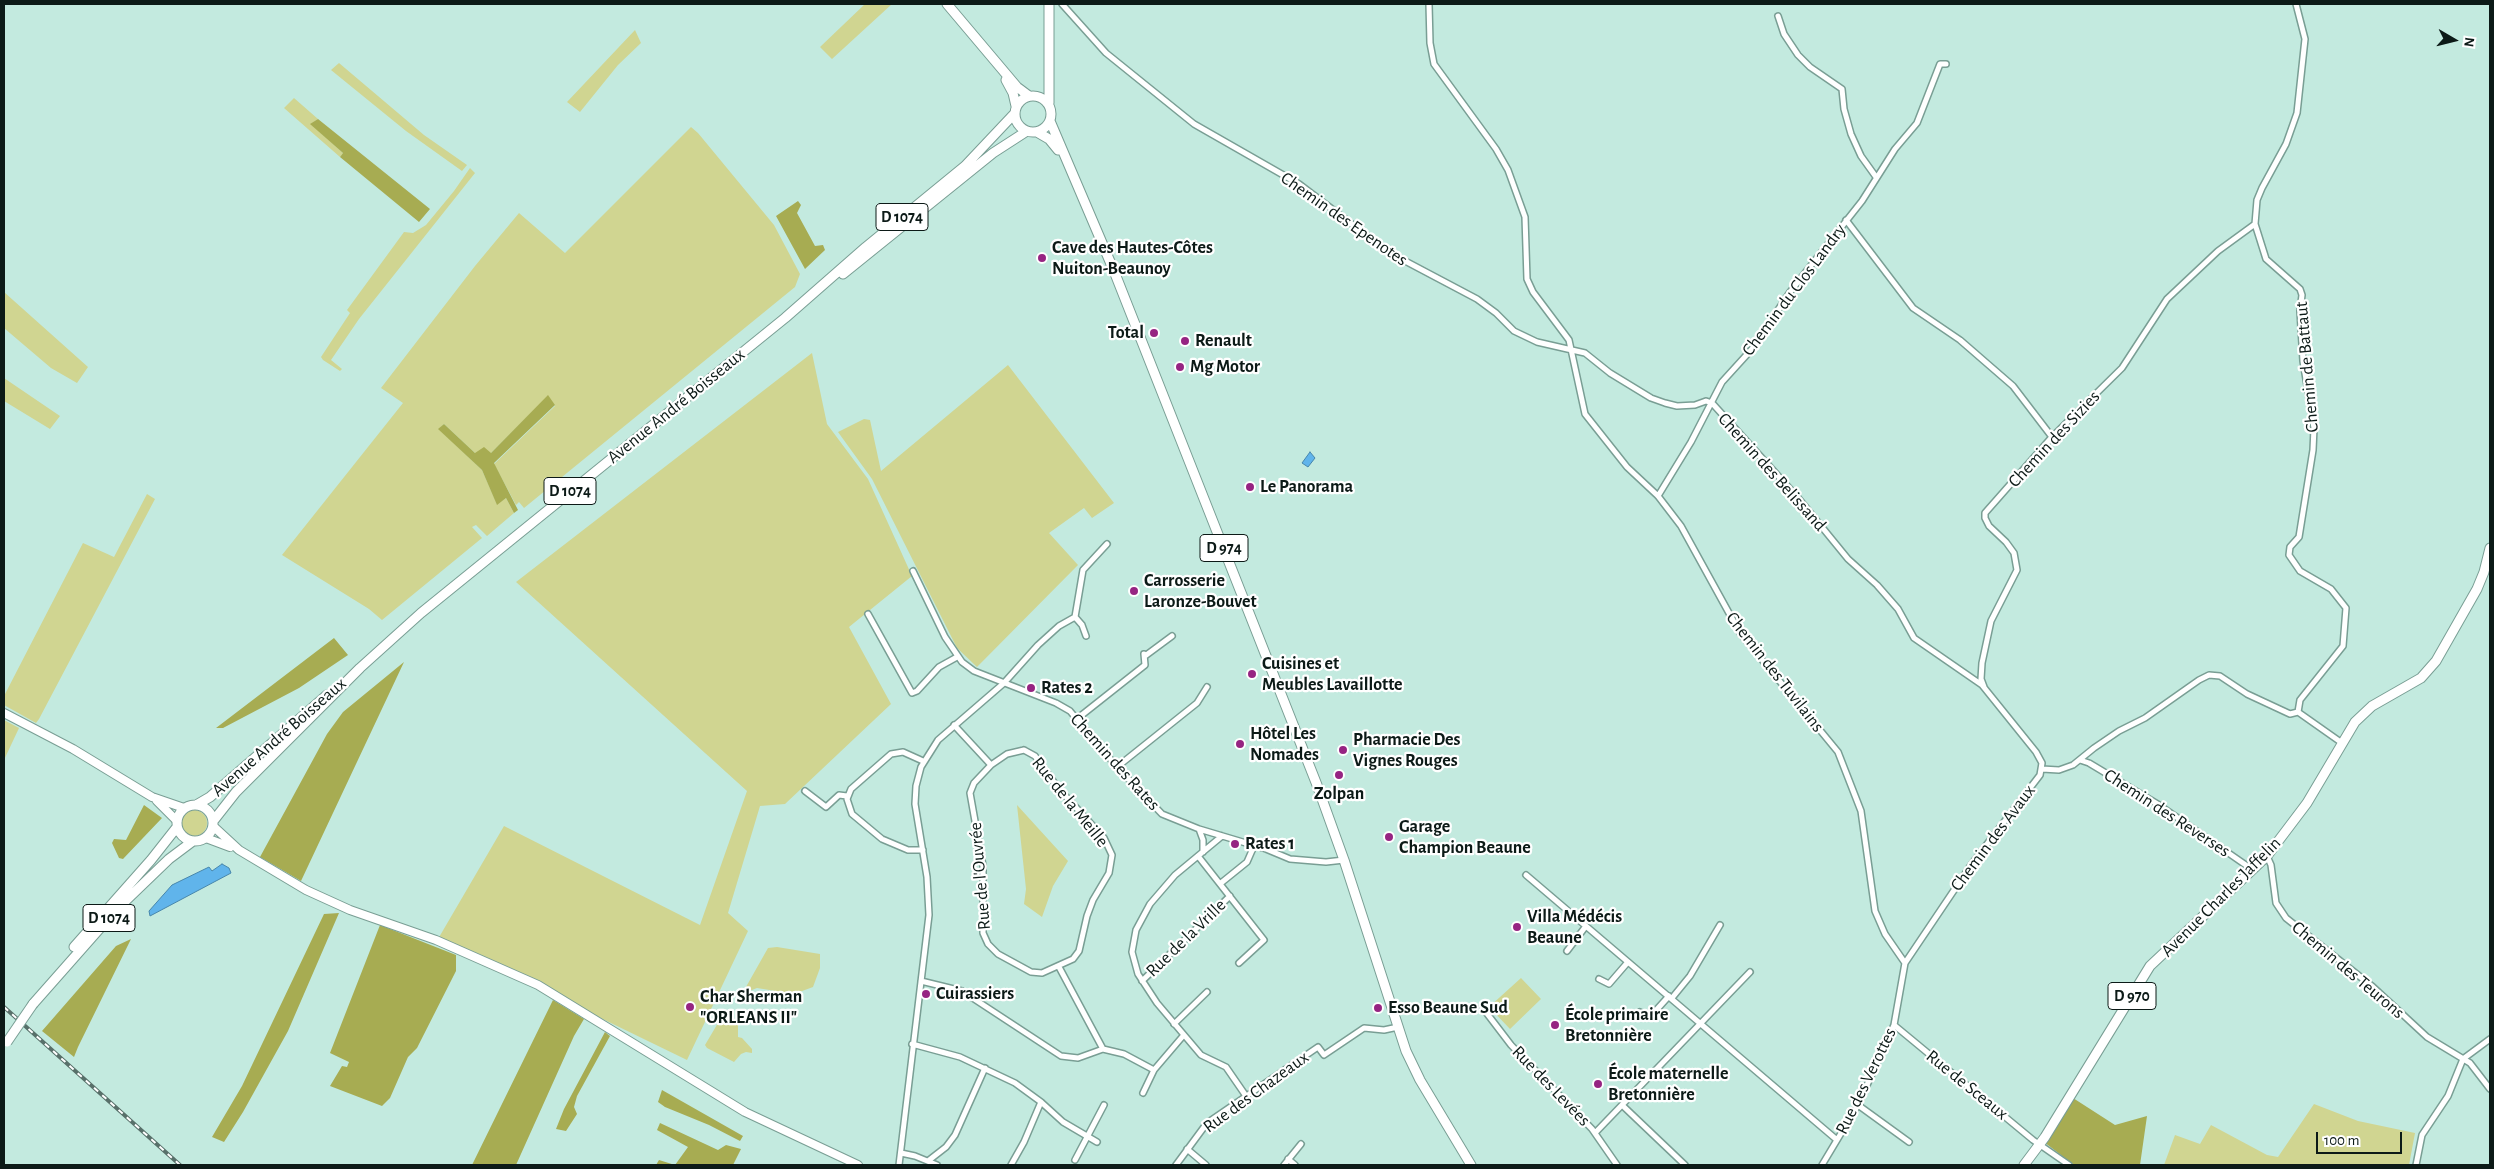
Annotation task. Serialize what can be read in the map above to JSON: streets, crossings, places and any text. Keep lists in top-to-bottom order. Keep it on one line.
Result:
{"streets":{"main road":["D 1074","Avenue André Boisseaux","D 974","Avenue Charles Jaffelin","D 970"],"street":["Chemin des Epenotes","Chemin du Clos Landry","Chemin de Battaut","Chemin des Sizies","Chemin des Belissand","Chemin des Tuvilains","Chemin des Rates","Rue de la Meille","Chemin des Reverses","Chemin des Avaux","Rue de l'Ouvrée","Rue de la Vrille","Chemin des Teurons","Rue des Verottes","Rue de Sceaux","Rue des Levées","Rue des Chazeaux"]},"crossings":[["D 1074","Avenue André Boisseaux"],["Chemin des Epenotes","Chemin des Belissand"],["Chemin des Epenotes","Chemin des Tuvilains"],["Chemin du Clos Landry","Chemin des Belissand"],["Chemin du Clos Landry","Chemin des Tuvilains"],["Chemin de Battaut","Chemin des Sizies"],["Avenue André Boisseaux","D 974"],["Chemin des Sizies","Chemin des Belissand"],["Chemin des Belissand","Chemin des Tuvilains"],["Chemin des Belissand","Chemin des Avaux"],["D 974","Chemin des Rates"],["D 974","Rue des Chazeaux"],["Chemin des Tuvilains","Chemin des Avaux"],["Chemin des Tuvilains","Rue des Verottes"],["Rue de la Meille","Rue de l'Ouvrée"],["Chemin des Reverses","Avenue Charles Jaffelin"],["Chemin des Avaux","Rue des Verottes"],["Avenue Charles Jaffelin","Chemin des Teurons"],["Avenue Charles Jaffelin","Rue de Sceaux"],["Rue des Verottes","Rue de Sceaux"]],"places":["Cave des Hautes-Côtes Nuiton-Beaunoy","Total","Renault","Mg Motor","Le Panorama","Carrosserie Laronze-Bouvet","Cuisines et Meubles Lavaillotte","Rates 2","Hôtel Les Nomades","Pharmacie Des Vignes Rouges","Zolpan","Garage Champion Beaune","Rates 1","Villa Médécis Beaune","Cuirassiers","Char Sherman \"ORLEANS II\"","Esso Beaune Sud","École primaire Bretonnière","École maternelle Bretonnière"],"scale_bar":"100 m","north":"right"}
